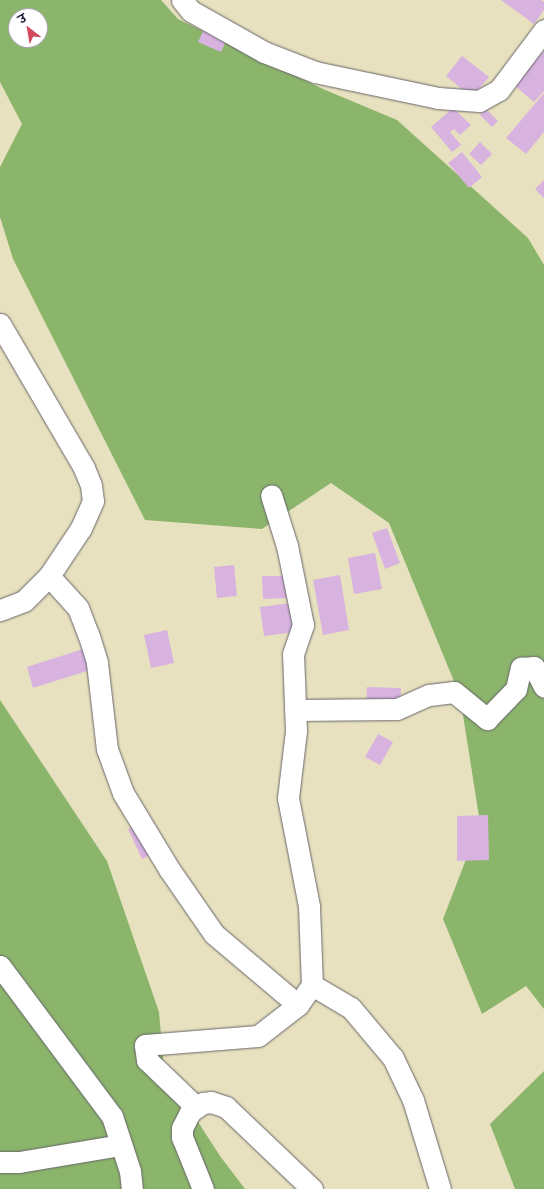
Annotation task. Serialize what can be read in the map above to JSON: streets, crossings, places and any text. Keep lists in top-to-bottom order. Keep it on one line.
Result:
{"north":"top left"}
